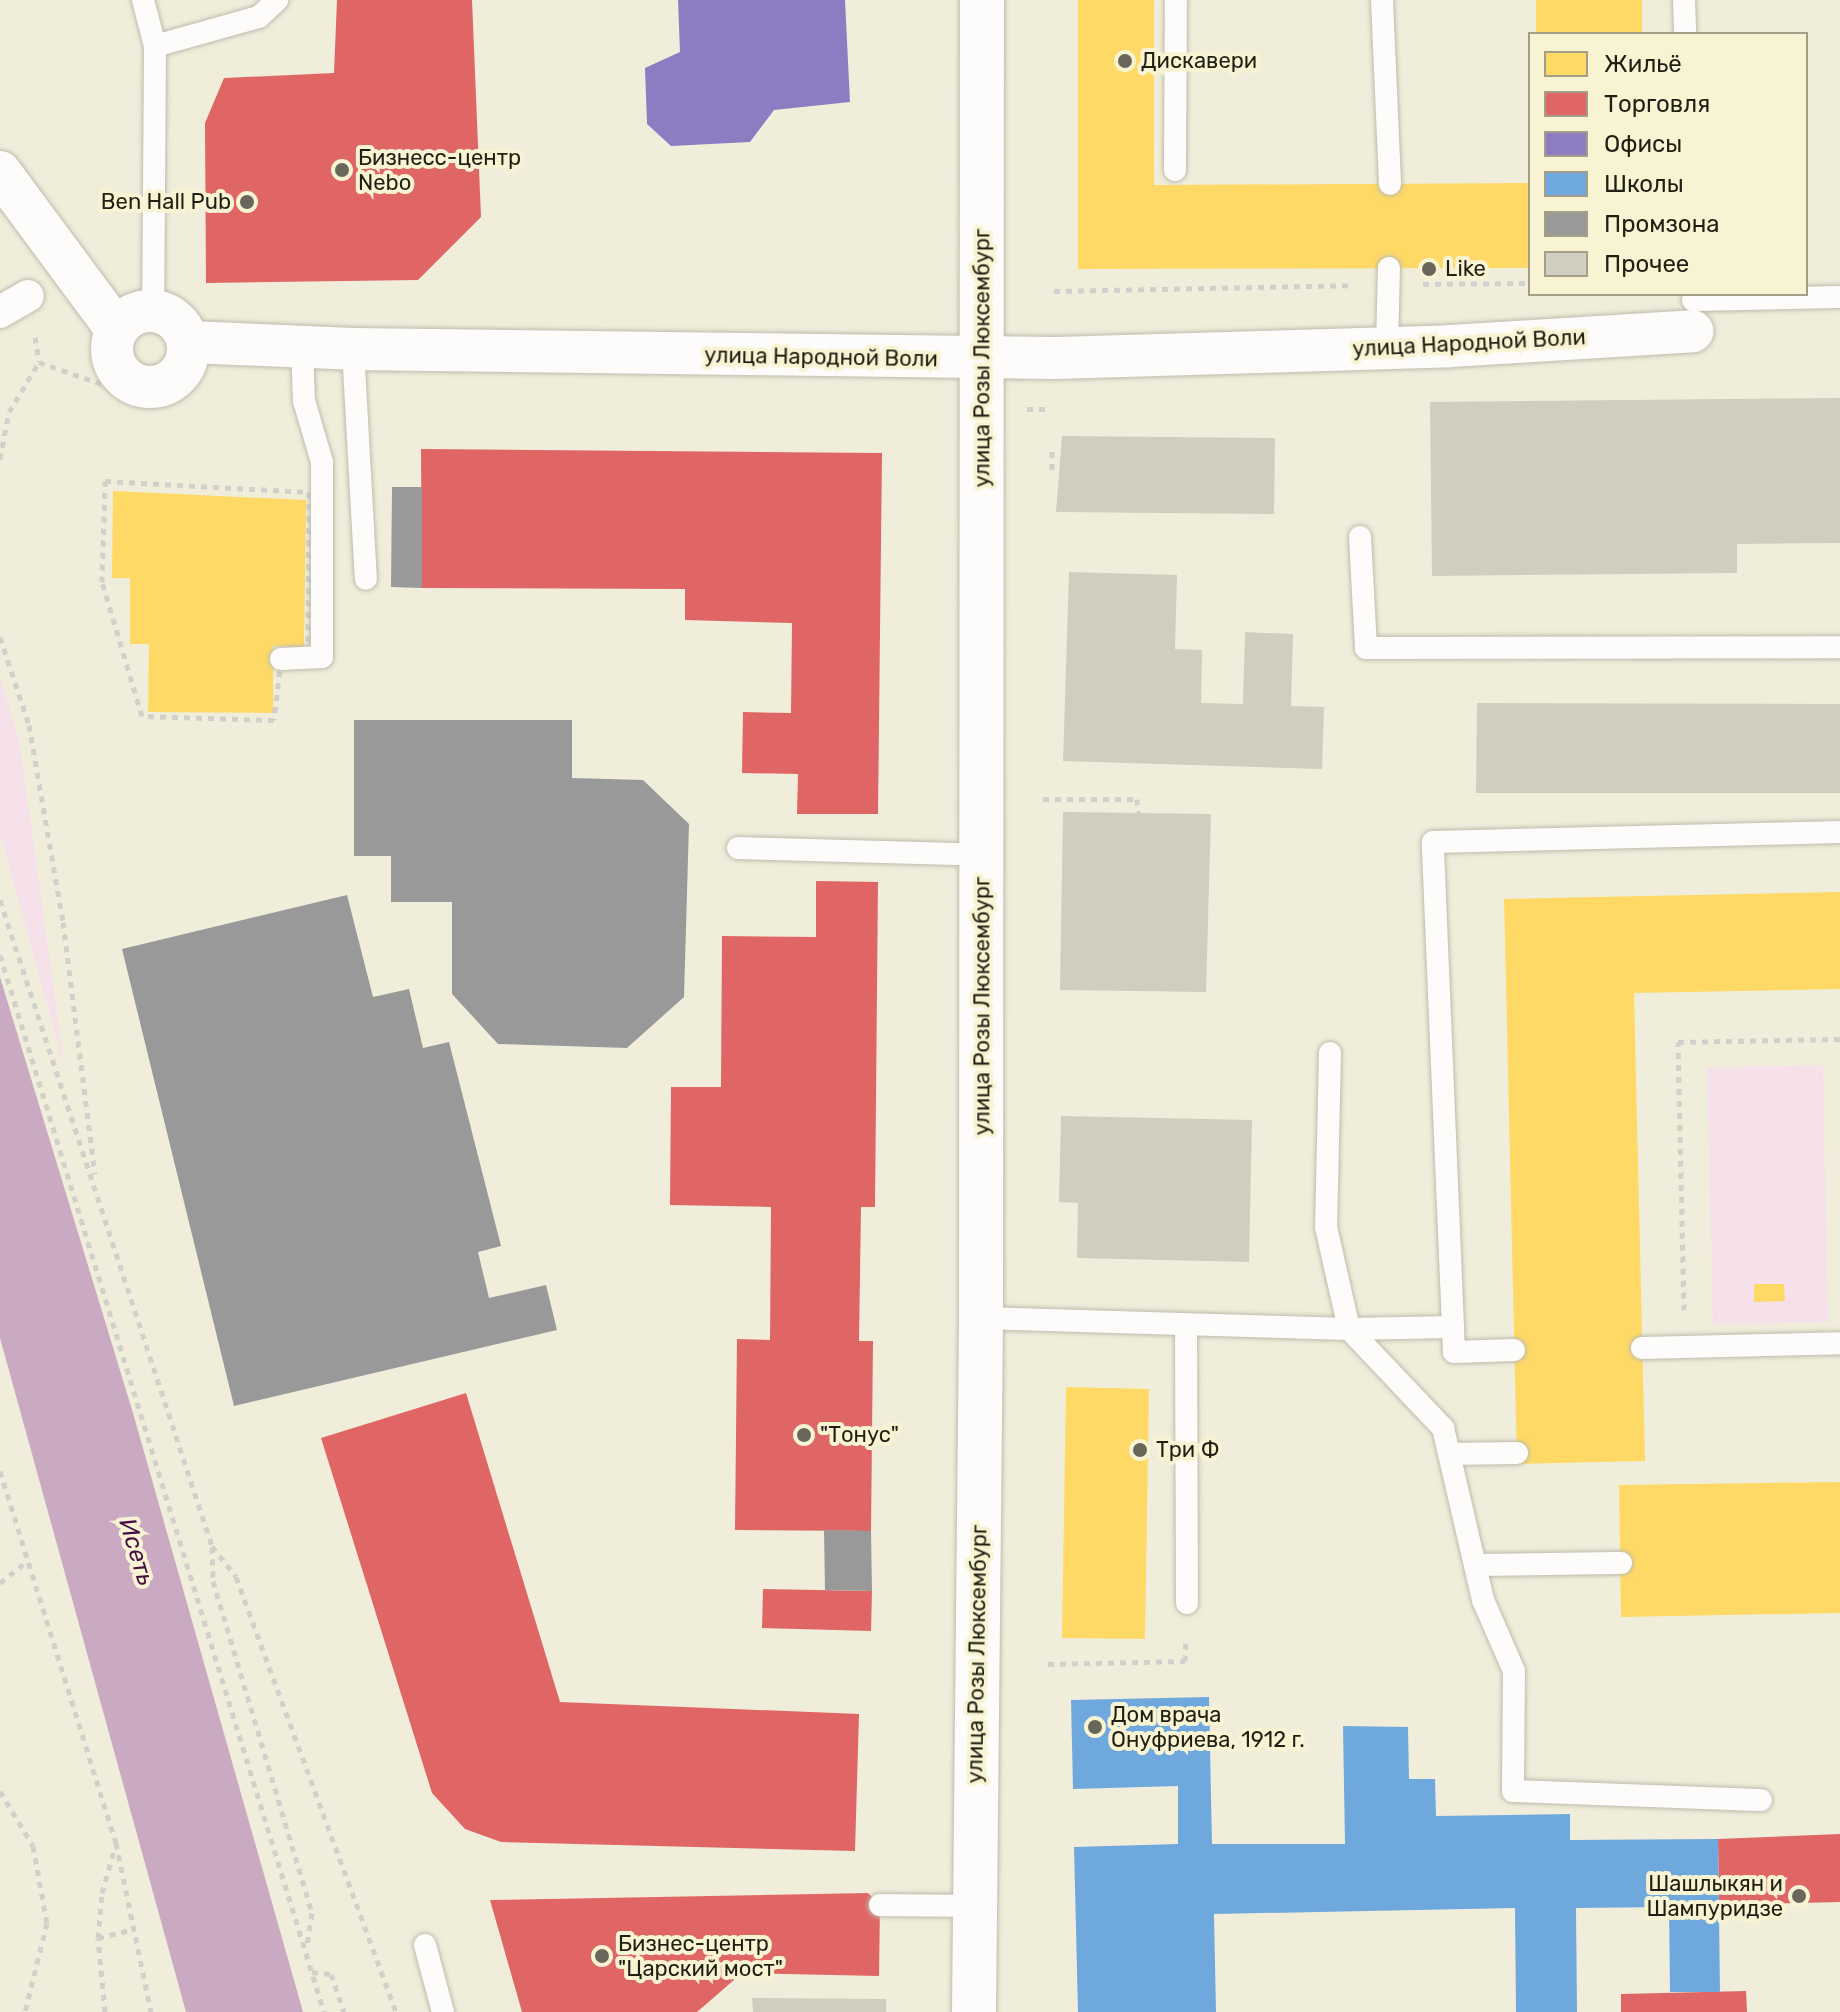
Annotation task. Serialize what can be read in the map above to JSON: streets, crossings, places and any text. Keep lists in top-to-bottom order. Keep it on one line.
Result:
{"streets":{"main road":["улица Розы Люксембург"],"street":["улица Народной Воли"]},"crossings":[["улица Народной Воли","улица Розы Люксембург"]],"water":["Исеть"],"places":["Дискавери","Бизнесс-центр Nebo","Ben Hall Pub","Like","\"Тонус\"","Три Ф","Дом врача Онуфриева, 1912 г.","Шашлыкян и Шампуридзе","Бизнес-центр \"Царский мост\""],"legend":["Жильё","Торговля","Офисы","Школы","Промзона","Прочее"]}
